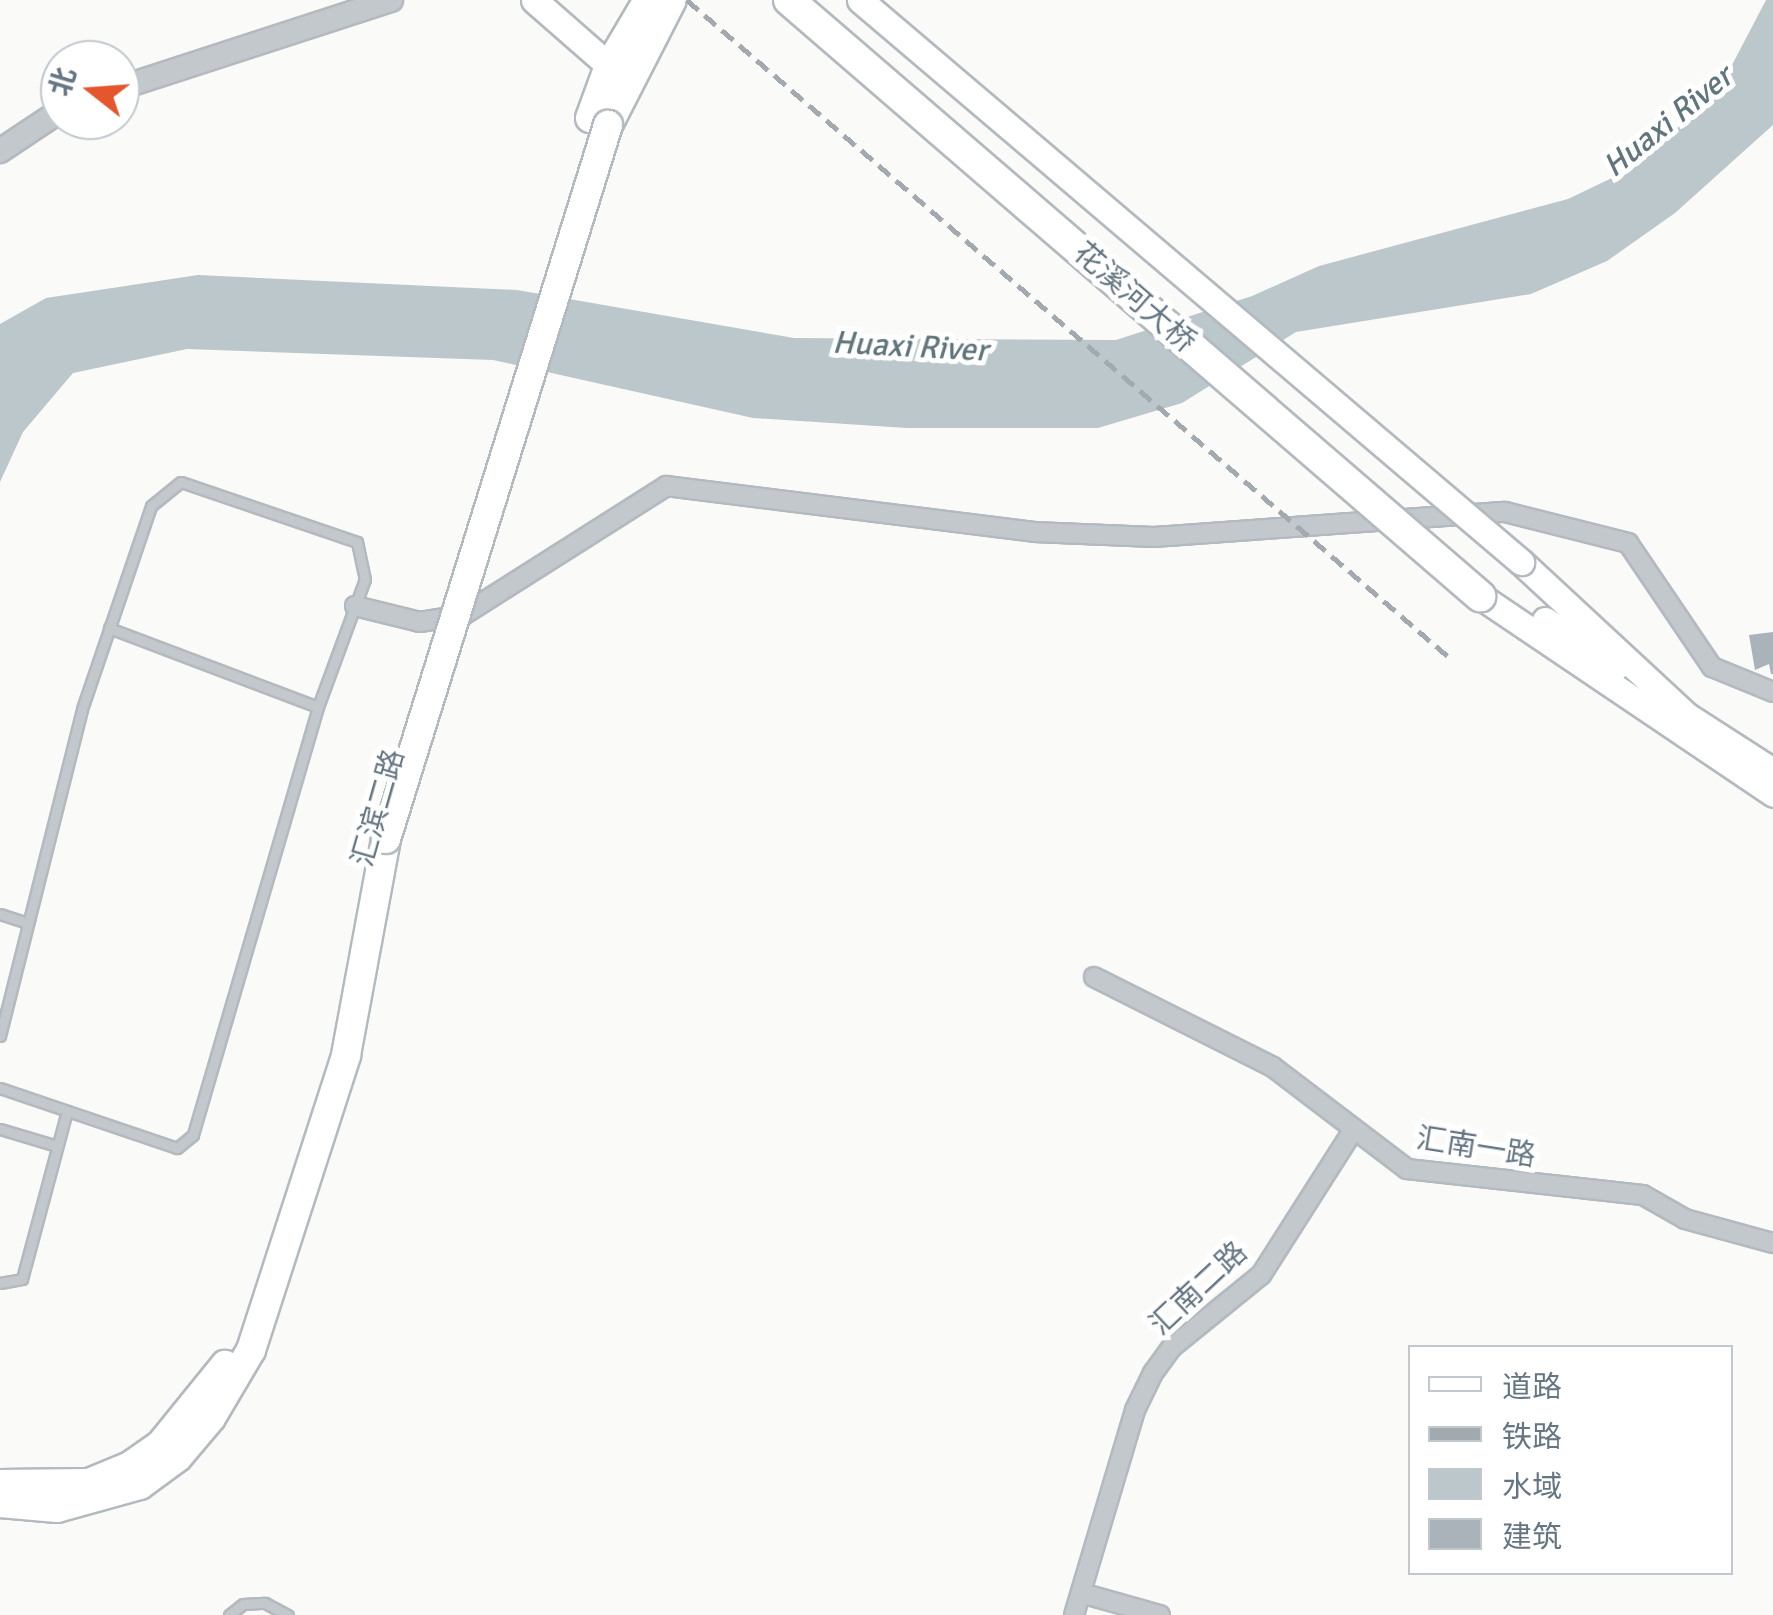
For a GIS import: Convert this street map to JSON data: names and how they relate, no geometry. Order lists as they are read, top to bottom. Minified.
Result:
{"streets":{"highway":["花溪河大桥"],"main road":["汇滨二路"],"street":["汇南一路","汇南二路"]},"crossings":[["汇南一路","汇南二路"]],"water":["Huaxi River"],"legend":["道路","铁路","水域","建筑"],"north":"left"}
